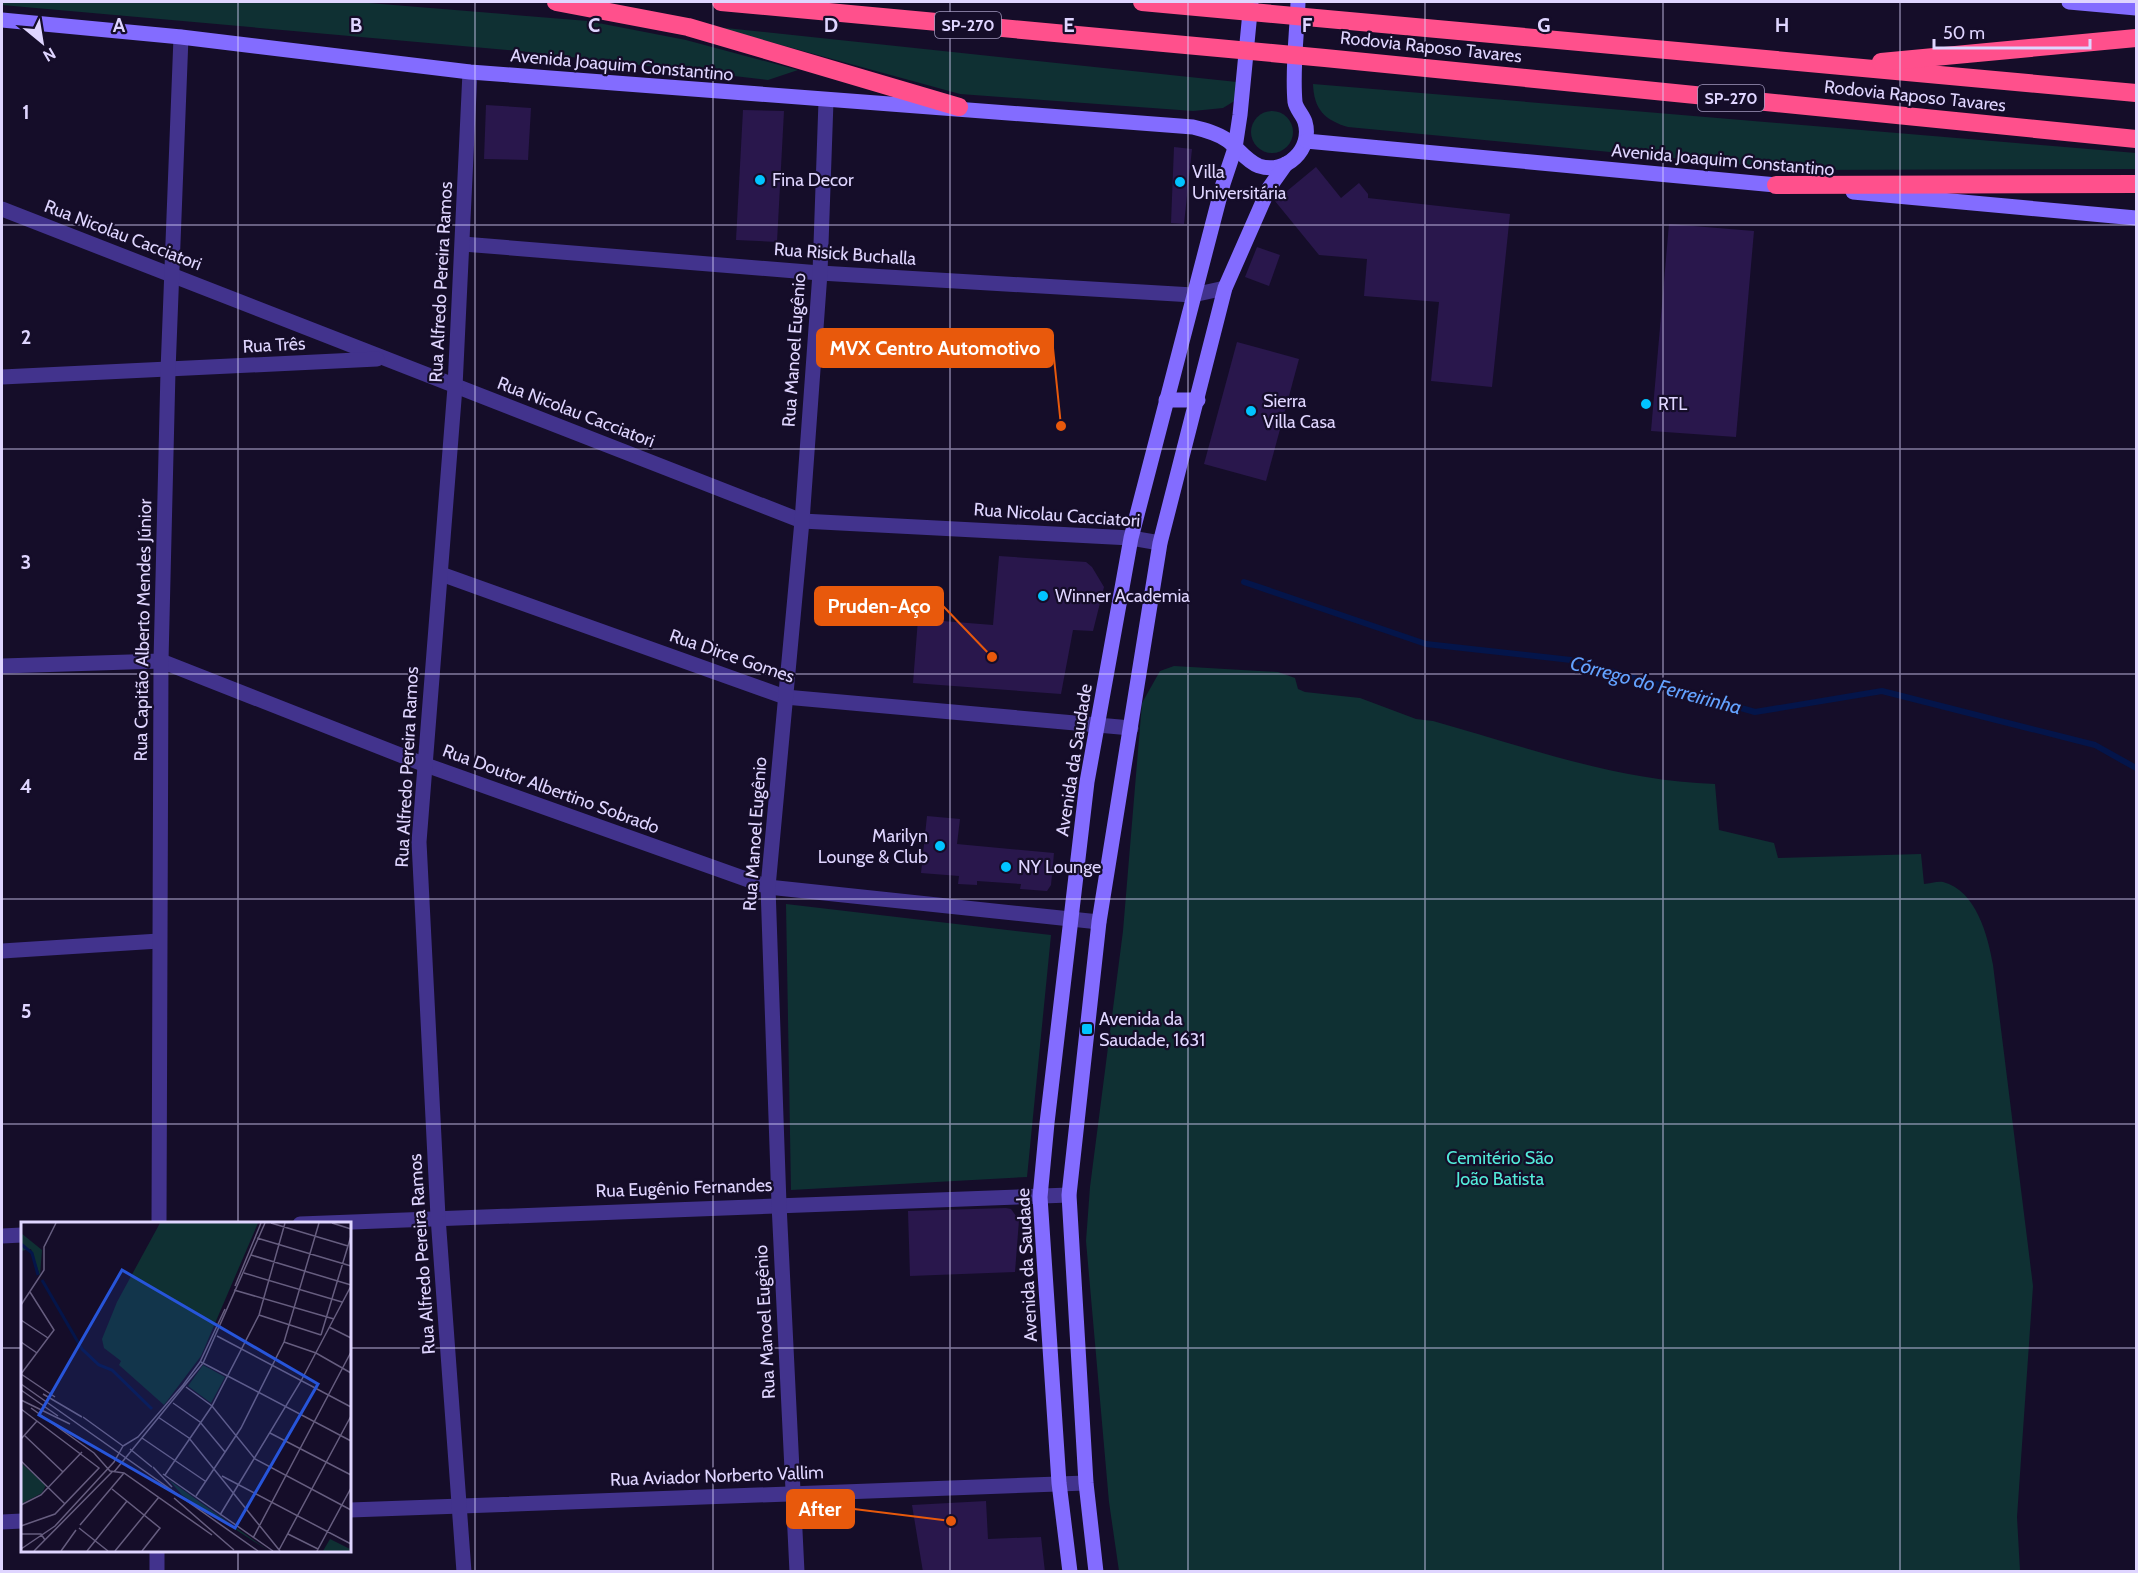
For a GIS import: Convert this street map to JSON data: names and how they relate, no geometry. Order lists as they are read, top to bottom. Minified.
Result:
{"streets":{"highway":["SP-270","Rodovia Raposo Tavares"],"street":["Avenida Joaquim Constantino","Rua Nicolau Cacciatori","Rua Risick Buchalla","Rua Alfredo Pereira Ramos","Rua Três","Rua Manoel Eugênio","Rua Capitão Alberto Mendes Júnior","Rua Dirce Gomes","Avenida da Saudade","Rua Doutor Albertino Sobrado","Rua Eugênio Fernandes","Rua Aviador Norberto Vallim"]},"crossings":[["Avenida Joaquim Constantino","Rua Alfredo Pereira Ramos"],["Avenida Joaquim Constantino","Rua Manoel Eugênio"],["Avenida Joaquim Constantino","Rua Capitão Alberto Mendes Júnior"],["Avenida Joaquim Constantino","Avenida da Saudade"],["Rua Nicolau Cacciatori","Rua Alfredo Pereira Ramos"],["Rua Nicolau Cacciatori","Rua Três"],["Rua Nicolau Cacciatori","Rua Manoel Eugênio"],["Rua Nicolau Cacciatori","Rua Capitão Alberto Mendes Júnior"],["Rua Nicolau Cacciatori","Avenida da Saudade"],["Rua Risick Buchalla","Rua Alfredo Pereira Ramos"],["Rua Risick Buchalla","Rua Manoel Eugênio"],["Rua Risick Buchalla","Avenida da Saudade"],["Rua Alfredo Pereira Ramos","Rua Dirce Gomes"],["Rua Alfredo Pereira Ramos","Rua Doutor Albertino Sobrado"],["Rua Alfredo Pereira Ramos","Rua Eugênio Fernandes"],["Rua Alfredo Pereira Ramos","Rua Aviador Norberto Vallim"],["Rua Três","Rua Capitão Alberto Mendes Júnior"],["Rua Manoel Eugênio","Rua Dirce Gomes"],["Rua Manoel Eugênio","Rua Doutor Albertino Sobrado"],["Rua Manoel Eugênio","Rua Eugênio Fernandes"],["Rua Manoel Eugênio","Rua Aviador Norberto Vallim"],["Rua Capitão Alberto Mendes Júnior","Rua Doutor Albertino Sobrado"],["Rua Dirce Gomes","Avenida da Saudade"],["Avenida da Saudade","Rua Doutor Albertino Sobrado"],["Avenida da Saudade","Rua Eugênio Fernandes"],["Avenida da Saudade","Rua Aviador Norberto Vallim"]],"water":["Córrego do Ferreirinha"],"parks":["Cemitério São João Batista"],"places":{"other":["Fina Decor","Villa Universitária","RTL","Sierra Villa Casa","MVX Centro Automotivo","Winner Academia","Pruden-Aço","Marilyn Lounge & Club","NY Lounge","After"],"transit":["Avenida da Saudade, 1631"]},"scale_bar":"50 m","north":"bottom right","grid":{"columns":["A","B","C","D","E","F","G","H"],"rows":["1","2","3","4","5"]}}
